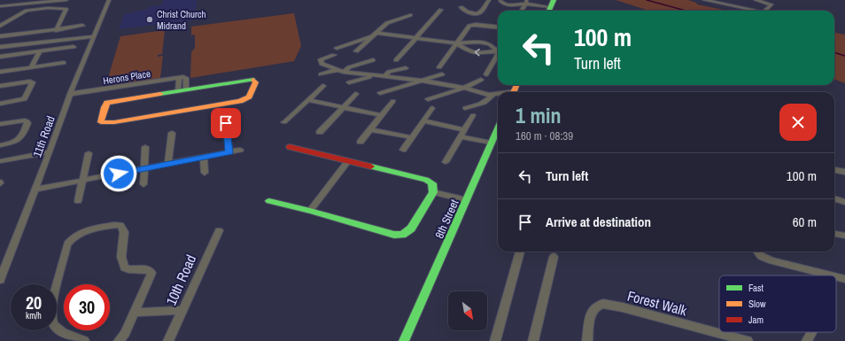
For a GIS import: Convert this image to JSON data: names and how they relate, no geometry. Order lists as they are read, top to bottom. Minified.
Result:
{"streets":{"street":["Herons Place","11th Road","8th Street","10th Road","Forest Walk"]},"crossings":[["Herons Place","11th Road"]],"places":["Christ Church Midrand"],"legend":["Fast","Slow","Jam"],"north":"bottom right","page":{"turn":["100 m","Turn left"],"heading":["1 min","160 m · 08:39"],"list":[{"name":"Turn left","value":"100 m"},{"name":"Arrive at destination","value":"60 m"}],"speed":"20 km/h","limit":"30"}}
